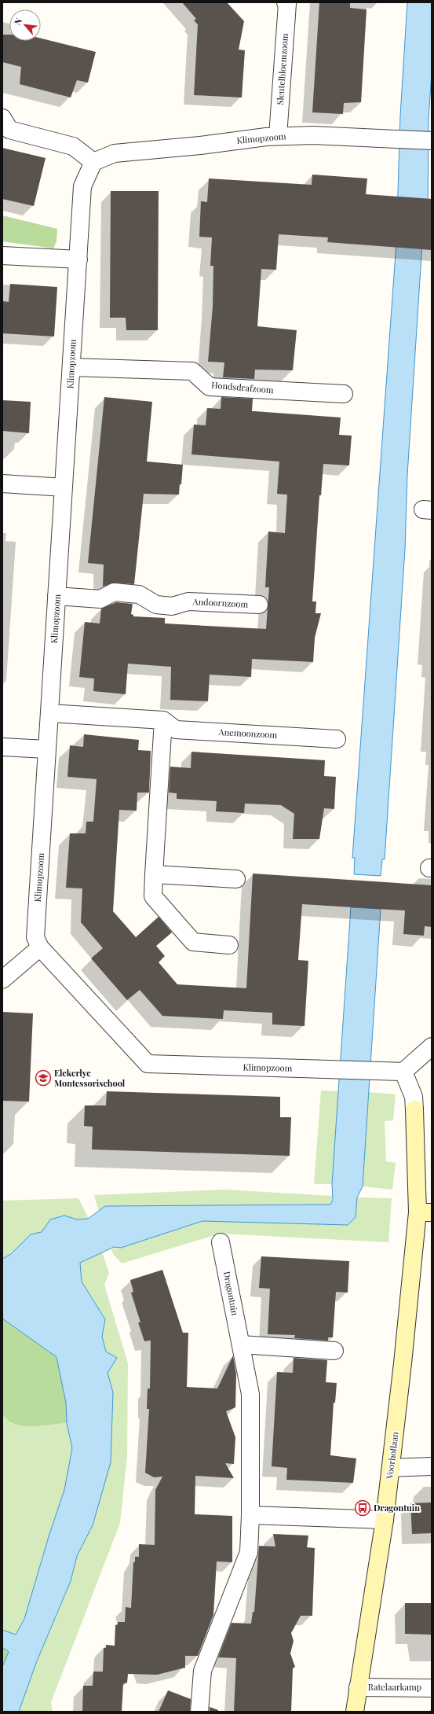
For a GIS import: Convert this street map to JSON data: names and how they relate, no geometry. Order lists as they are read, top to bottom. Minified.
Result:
{"streets":{"street":["Sleutelbloemzoom","Klimopzoom","Hondsdrafzoom","Andoornzoom","Anemoonzoom","Dragontuin","Voorhoflaan","Ratelaarkamp"]},"crossings":[["Sleutelbloemzoom","Klimopzoom"],["Klimopzoom","Hondsdrafzoom"],["Klimopzoom","Andoornzoom"],["Voorhoflaan","Ratelaarkamp"]],"places":{"school or university":["Elckerlyc Montessorischool"],"bus stop":["Dragontuin"]},"north":"top left"}
